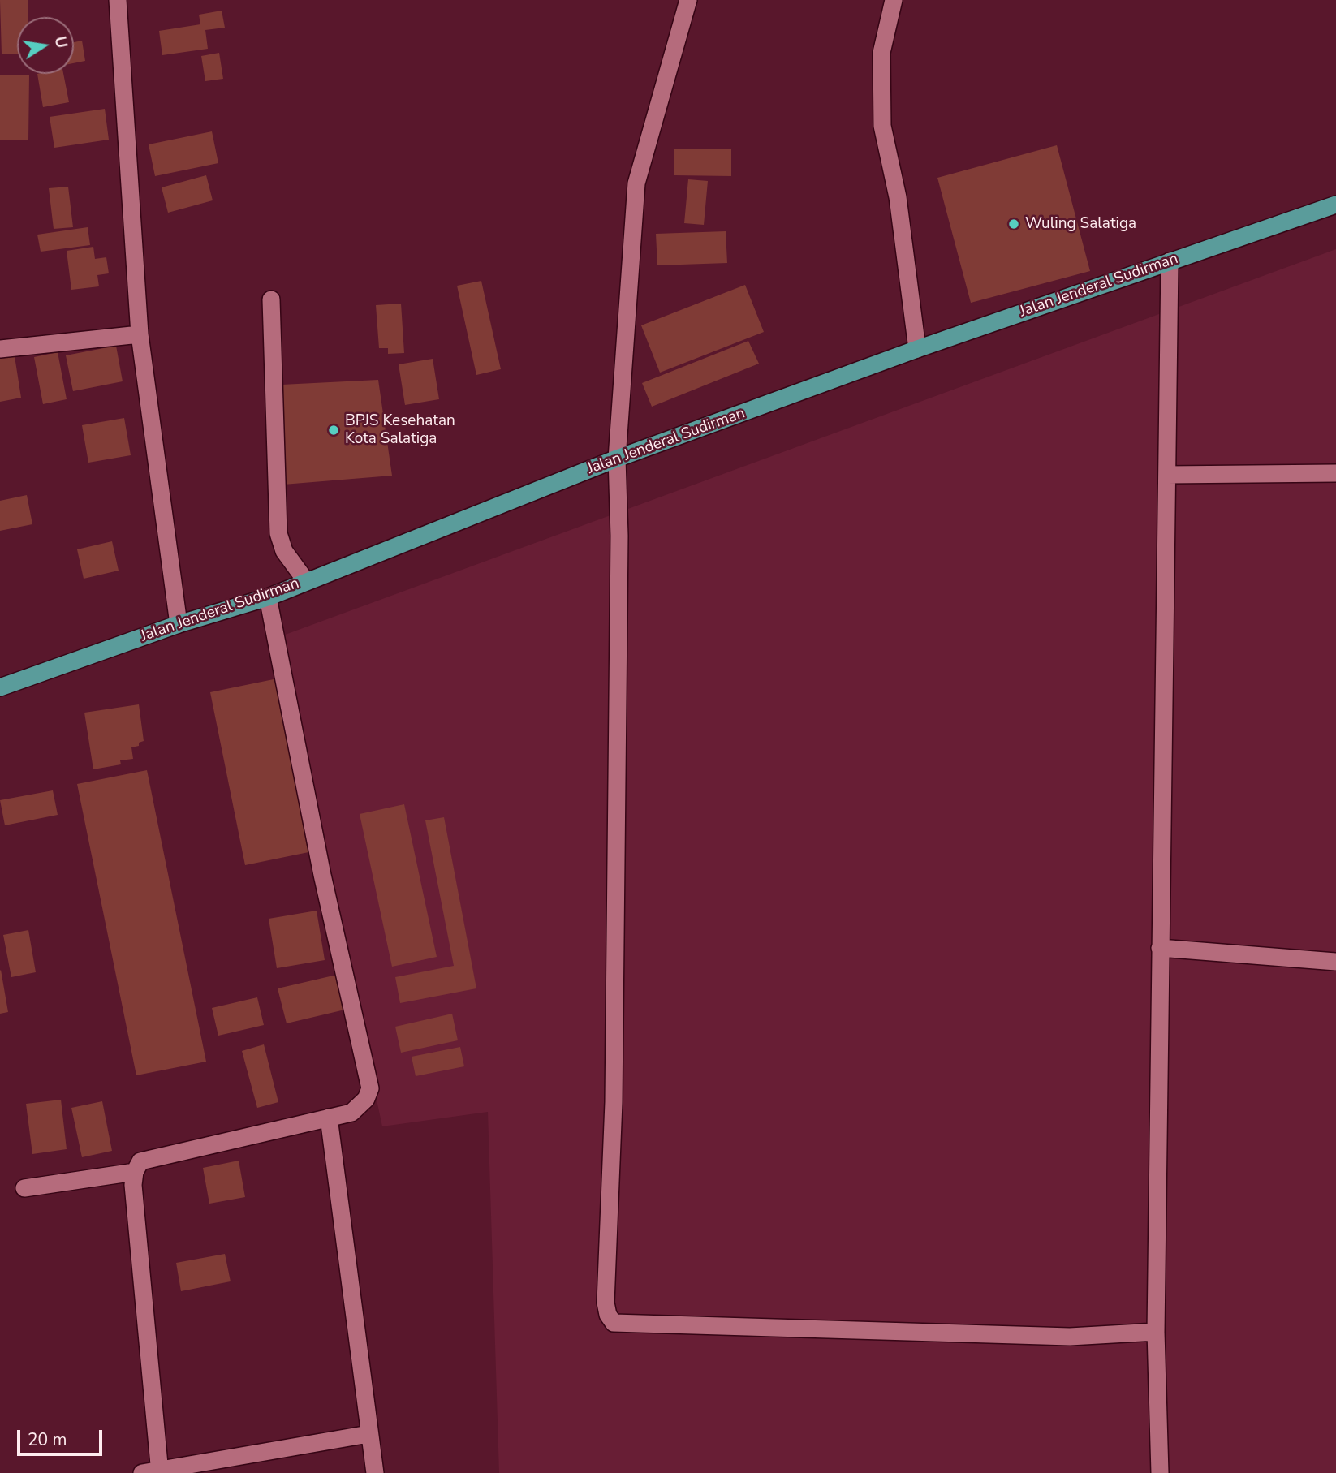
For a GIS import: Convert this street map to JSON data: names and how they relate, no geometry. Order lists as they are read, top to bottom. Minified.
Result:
{"streets":{"main road":["Jalan Jenderal Sudirman"]},"places":["Wuling Salatiga","BPJS Kesehatan Kota Salatiga"],"scale_bar":"20 m","north":"right"}
